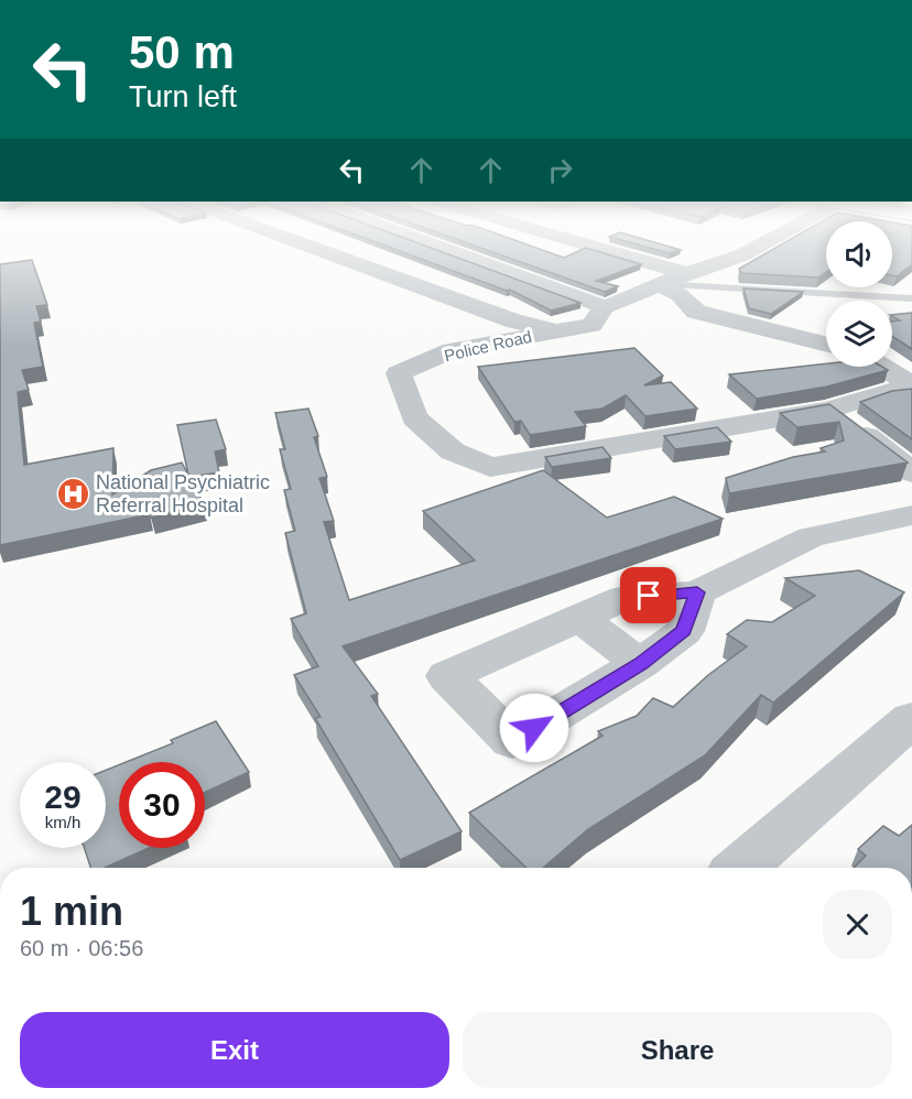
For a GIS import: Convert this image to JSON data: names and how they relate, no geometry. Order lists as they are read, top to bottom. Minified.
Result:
{"streets":{"street":["Police Road"]},"places":{"hospital":["National Psychiatric Referral Hospital"]},"page":{"turn":["50 m","Turn left"],"speed":"29 km/h","limit":"30","heading":["1 min","60 m · 06:56"],"buttons":["Exit","Share"]}}
